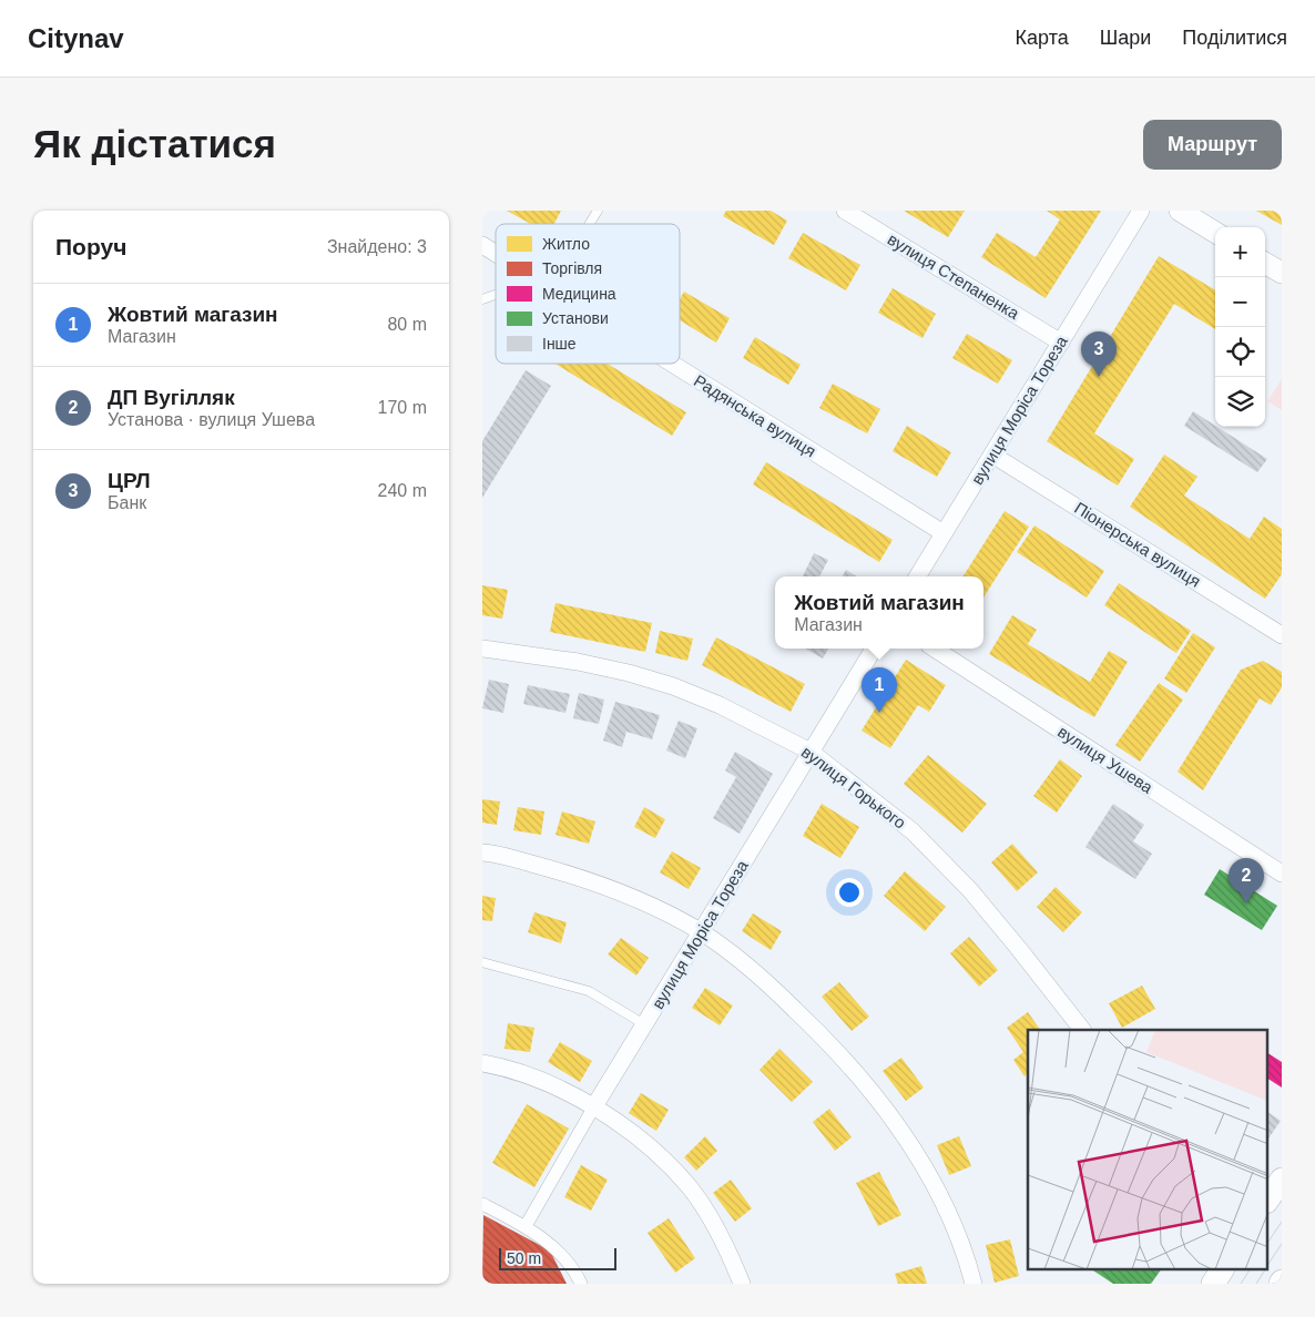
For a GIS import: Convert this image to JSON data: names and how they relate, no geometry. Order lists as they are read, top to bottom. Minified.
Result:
{"streets":{"street":["вулиця Степаненка","вулиця Моріса Тореза","Радянська вулиця","Піонерська вулиця","вулиця Ушева","вулиця Горького"]},"crossings":[["вулиця Степаненка","вулиця Моріса Тореза"],["вулиця Моріса Тореза","Радянська вулиця"],["вулиця Моріса Тореза","Піонерська вулиця"],["вулиця Моріса Тореза","вулиця Горького"]],"legend":["Житло","Торгівля","Медицина","Установи","Інше"],"scale_bar":"50 m","page":{"header":"Citynav","nav":["Карта","Шари","Поділитися"],"buttons":"Маршрут","title":"Як дістатися","heading":["Поруч","Знайдено: 3"],"map_buttons":["+","−"],"list":[{"mark":"1","name":"Жовтий магазин","note":"Магазин","value":"80 m"},{"mark":"2","name":"ДП Вугілляк","note":"Установа · вулиця Ушева","value":"170 m"},{"mark":"3","name":"ЦРЛ","note":"Банк","value":"240 m"}],"pins":["3","1","2"],"popup":["Жовтий магазин","Магазин"],"scale":"50 m"}}
